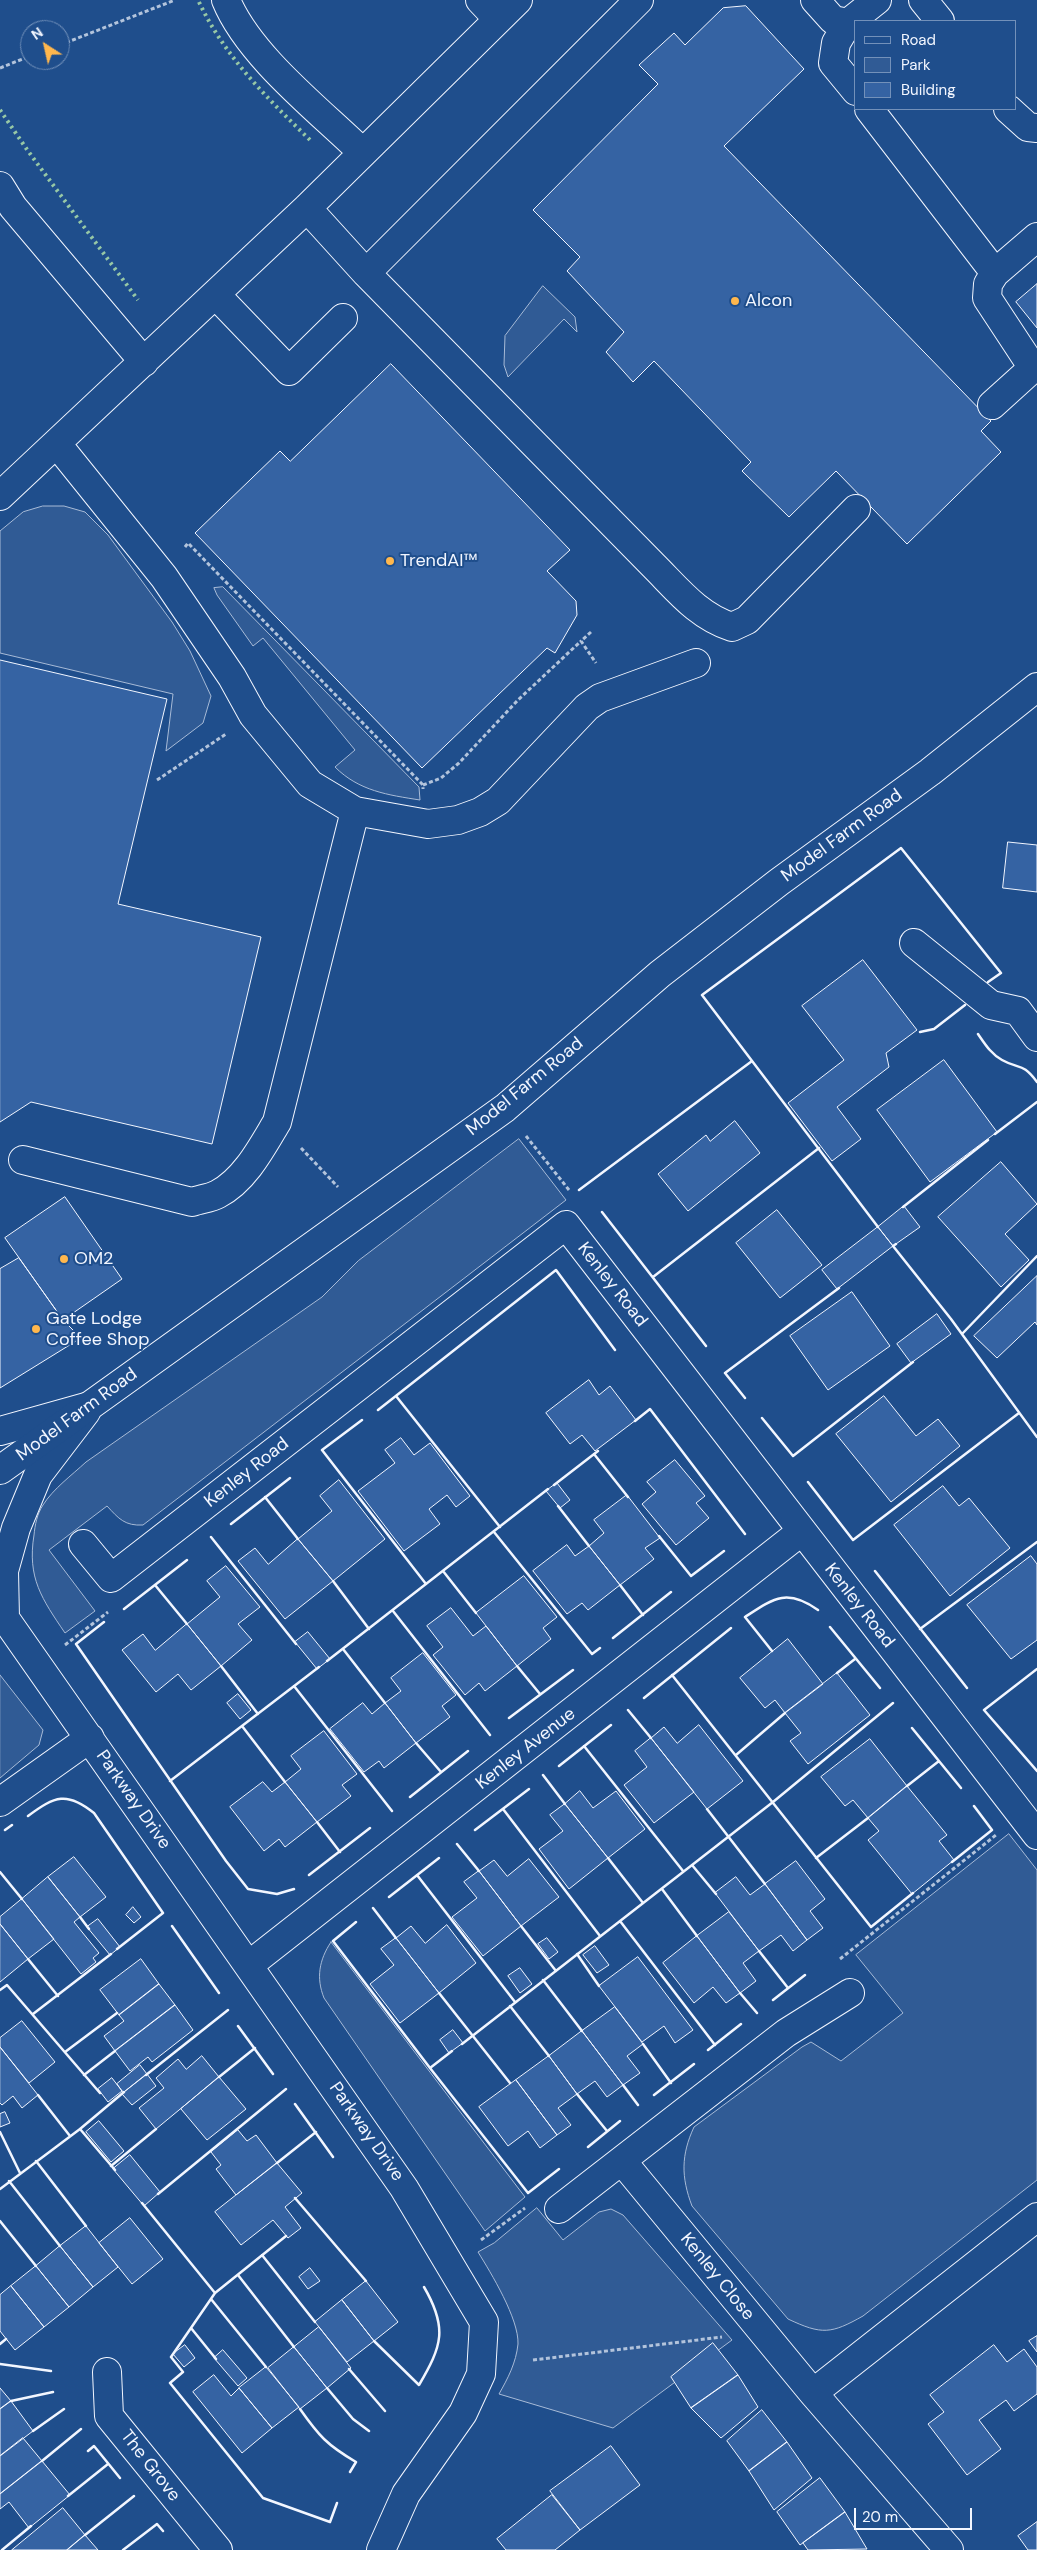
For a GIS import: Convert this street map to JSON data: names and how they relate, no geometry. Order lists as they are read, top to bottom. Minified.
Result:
{"streets":{"street":["Model Farm Road","Kenley Road","Kenley Avenue","Parkway Drive","Kenley Close","The Grove"]},"crossings":[["Model Farm Road","Parkway Drive"],["Kenley Road","Kenley Avenue"],["Kenley Avenue","Parkway Drive"]],"places":["Alcon","TrendAI™","OM2","Gate Lodge Coffee Shop"],"legend":["Road","Park","Building"],"scale_bar":"20 m","north":"top left"}
